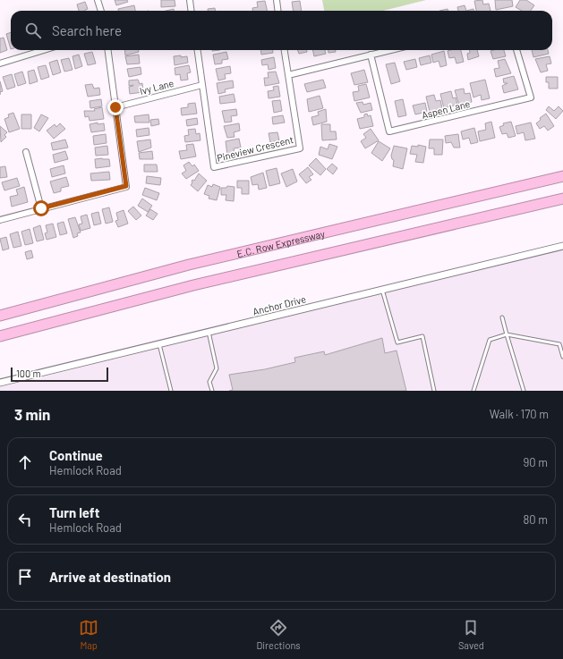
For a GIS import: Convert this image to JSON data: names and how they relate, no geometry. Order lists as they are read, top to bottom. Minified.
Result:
{"streets":{"highway":["E.C. Row Expressway"],"street":["Ivy Lane","Aspen Lane","Pineview Crescent","Anchor Drive"]},"crossings":[["Ivy Lane","Pineview Crescent"]],"scale_bar":"100 m","page":{"search":"Search here","scale":"100 m","heading":["3 min","Walk · 170 m"],"list":[["Continue","Hemlock Road","90 m"],["Turn left","Hemlock Road","80 m"],"Arrive at destination"],"nav":["Map","Directions","Saved"]}}
